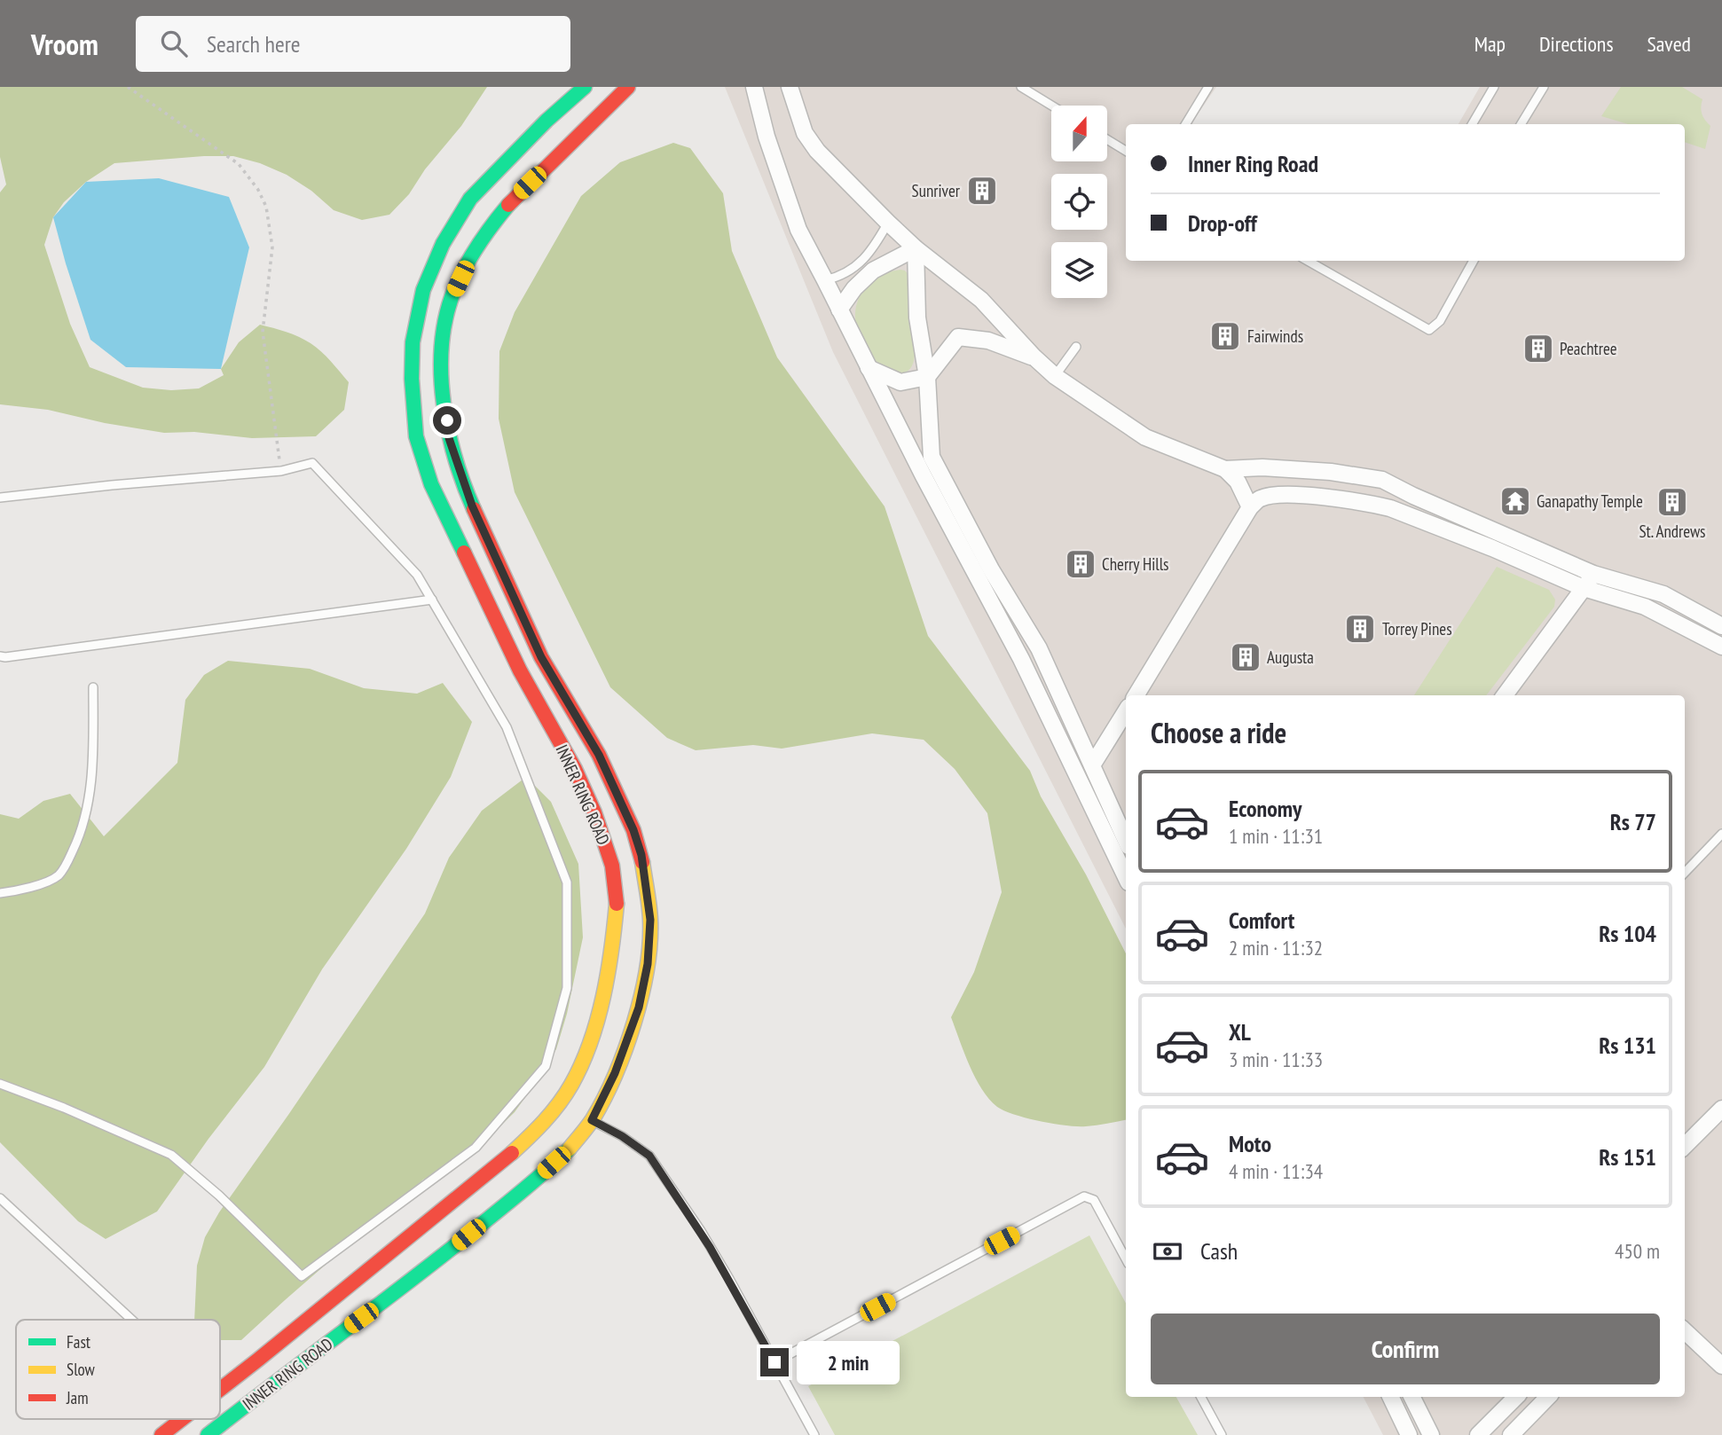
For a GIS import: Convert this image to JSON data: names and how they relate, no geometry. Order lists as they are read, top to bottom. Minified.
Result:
{"streets":{"main road":["INNER RING ROAD"]},"places":{"building":["Sunriver","Fairwinds","Peachtree","St. Andrews","Cherry Hills","Torrey Pines","Augusta"],"temple":["Ganapathy Temple"]},"legend":["Fast","Slow","Jam"],"north":"top","page":{"header":"Vroom","search":"Search here","nav":["Map","Directions","Saved"],"banner":["Inner Ring Road","Drop-off"],"heading":"Choose a ride","list":[{"name":"Economy","note":"1 min · 11:31","value":"Rs 77"},{"name":"Comfort","note":"2 min · 11:32","value":"Rs 104"},{"name":"XL","note":"3 min · 11:33","value":"Rs 131"},{"name":"Moto","note":"4 min · 11:34","value":"Rs 151"}],"pay":["Cash","450 m"],"buttons":"Confirm","bubble":"2 min"}}
